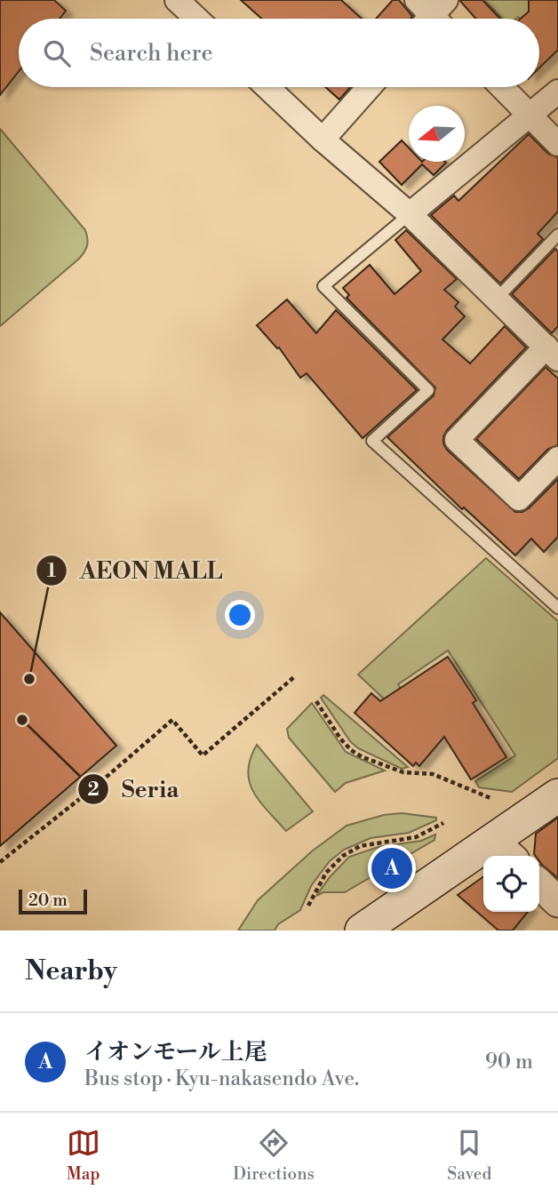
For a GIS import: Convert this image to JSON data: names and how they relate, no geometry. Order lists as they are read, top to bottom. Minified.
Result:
{"places":["AEON MALL","Seria"],"scale_bar":"20 m","north":"left","page":{"search":"Search here","pins":"A","scale":"20 m","heading":"Nearby","list":[{"mark":"A","name":"イオンモール上尾","note":"Bus stop · Kyu-nakasendo Ave.","value":"90 m"}],"nav":["Map","Directions","Saved"]}}
